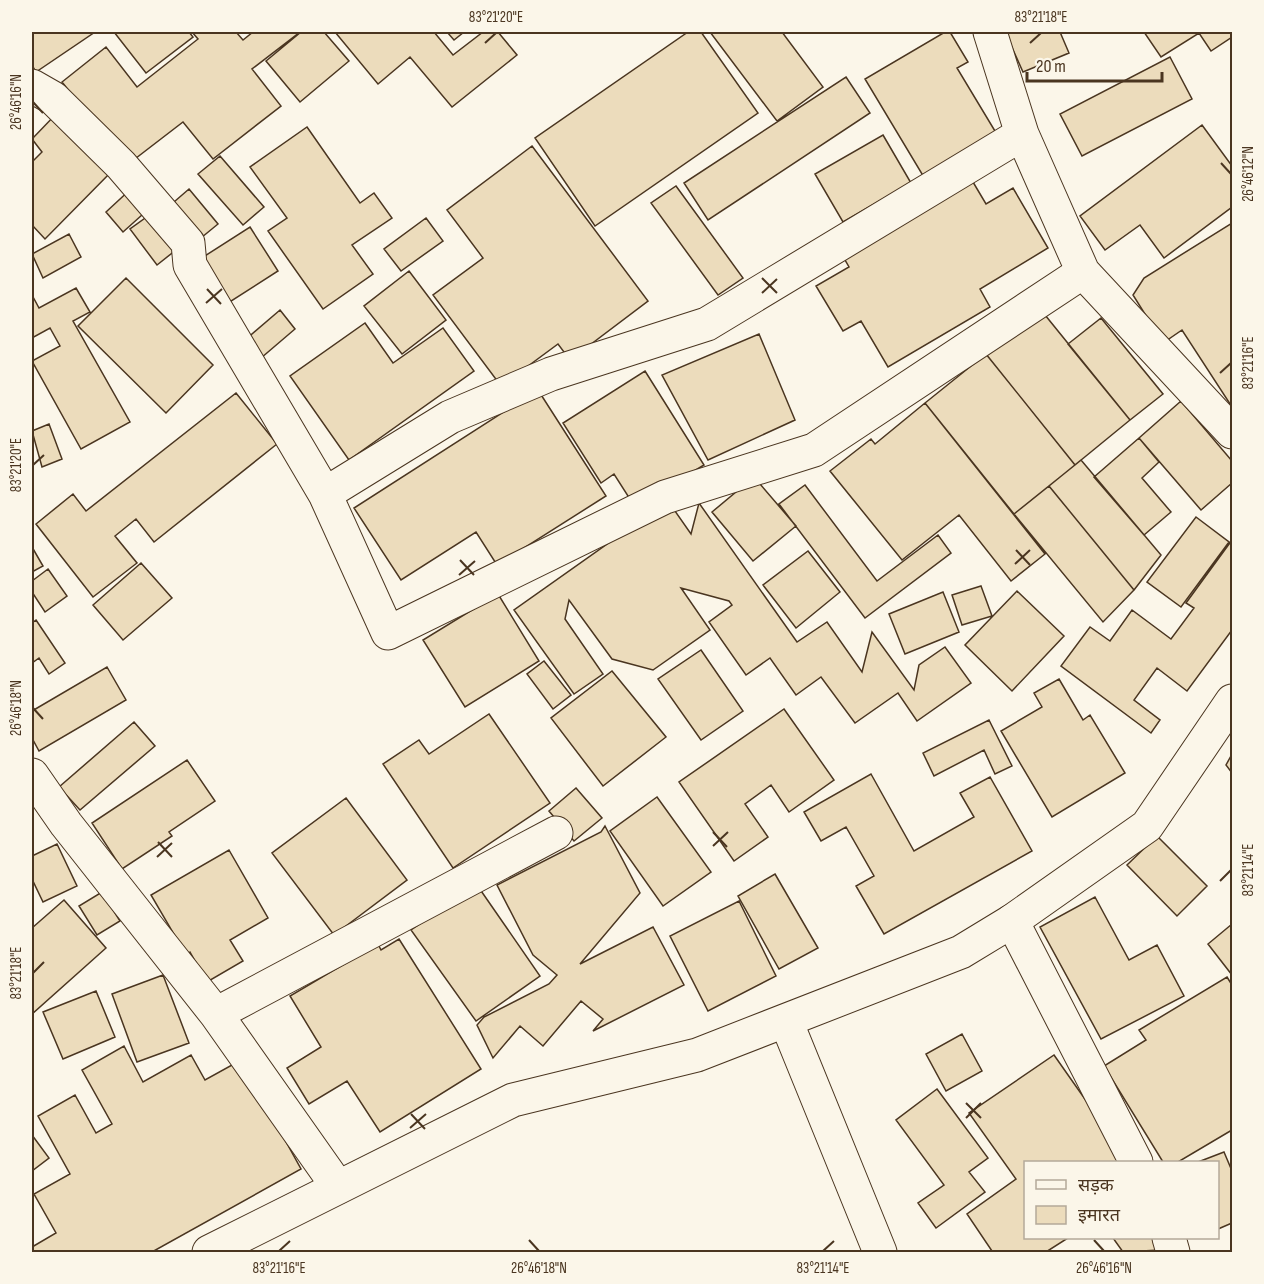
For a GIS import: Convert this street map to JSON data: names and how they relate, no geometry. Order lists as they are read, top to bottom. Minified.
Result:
{"legend":["सड़क","इमारत"],"scale_bar":"20 m","coordinates":["83°21'20\"E","83°21'18\"E","26°46'16\"N","26°46'12\"N","83°21'16\"E","26°46'18\"N","83°21'14\"E"]}
